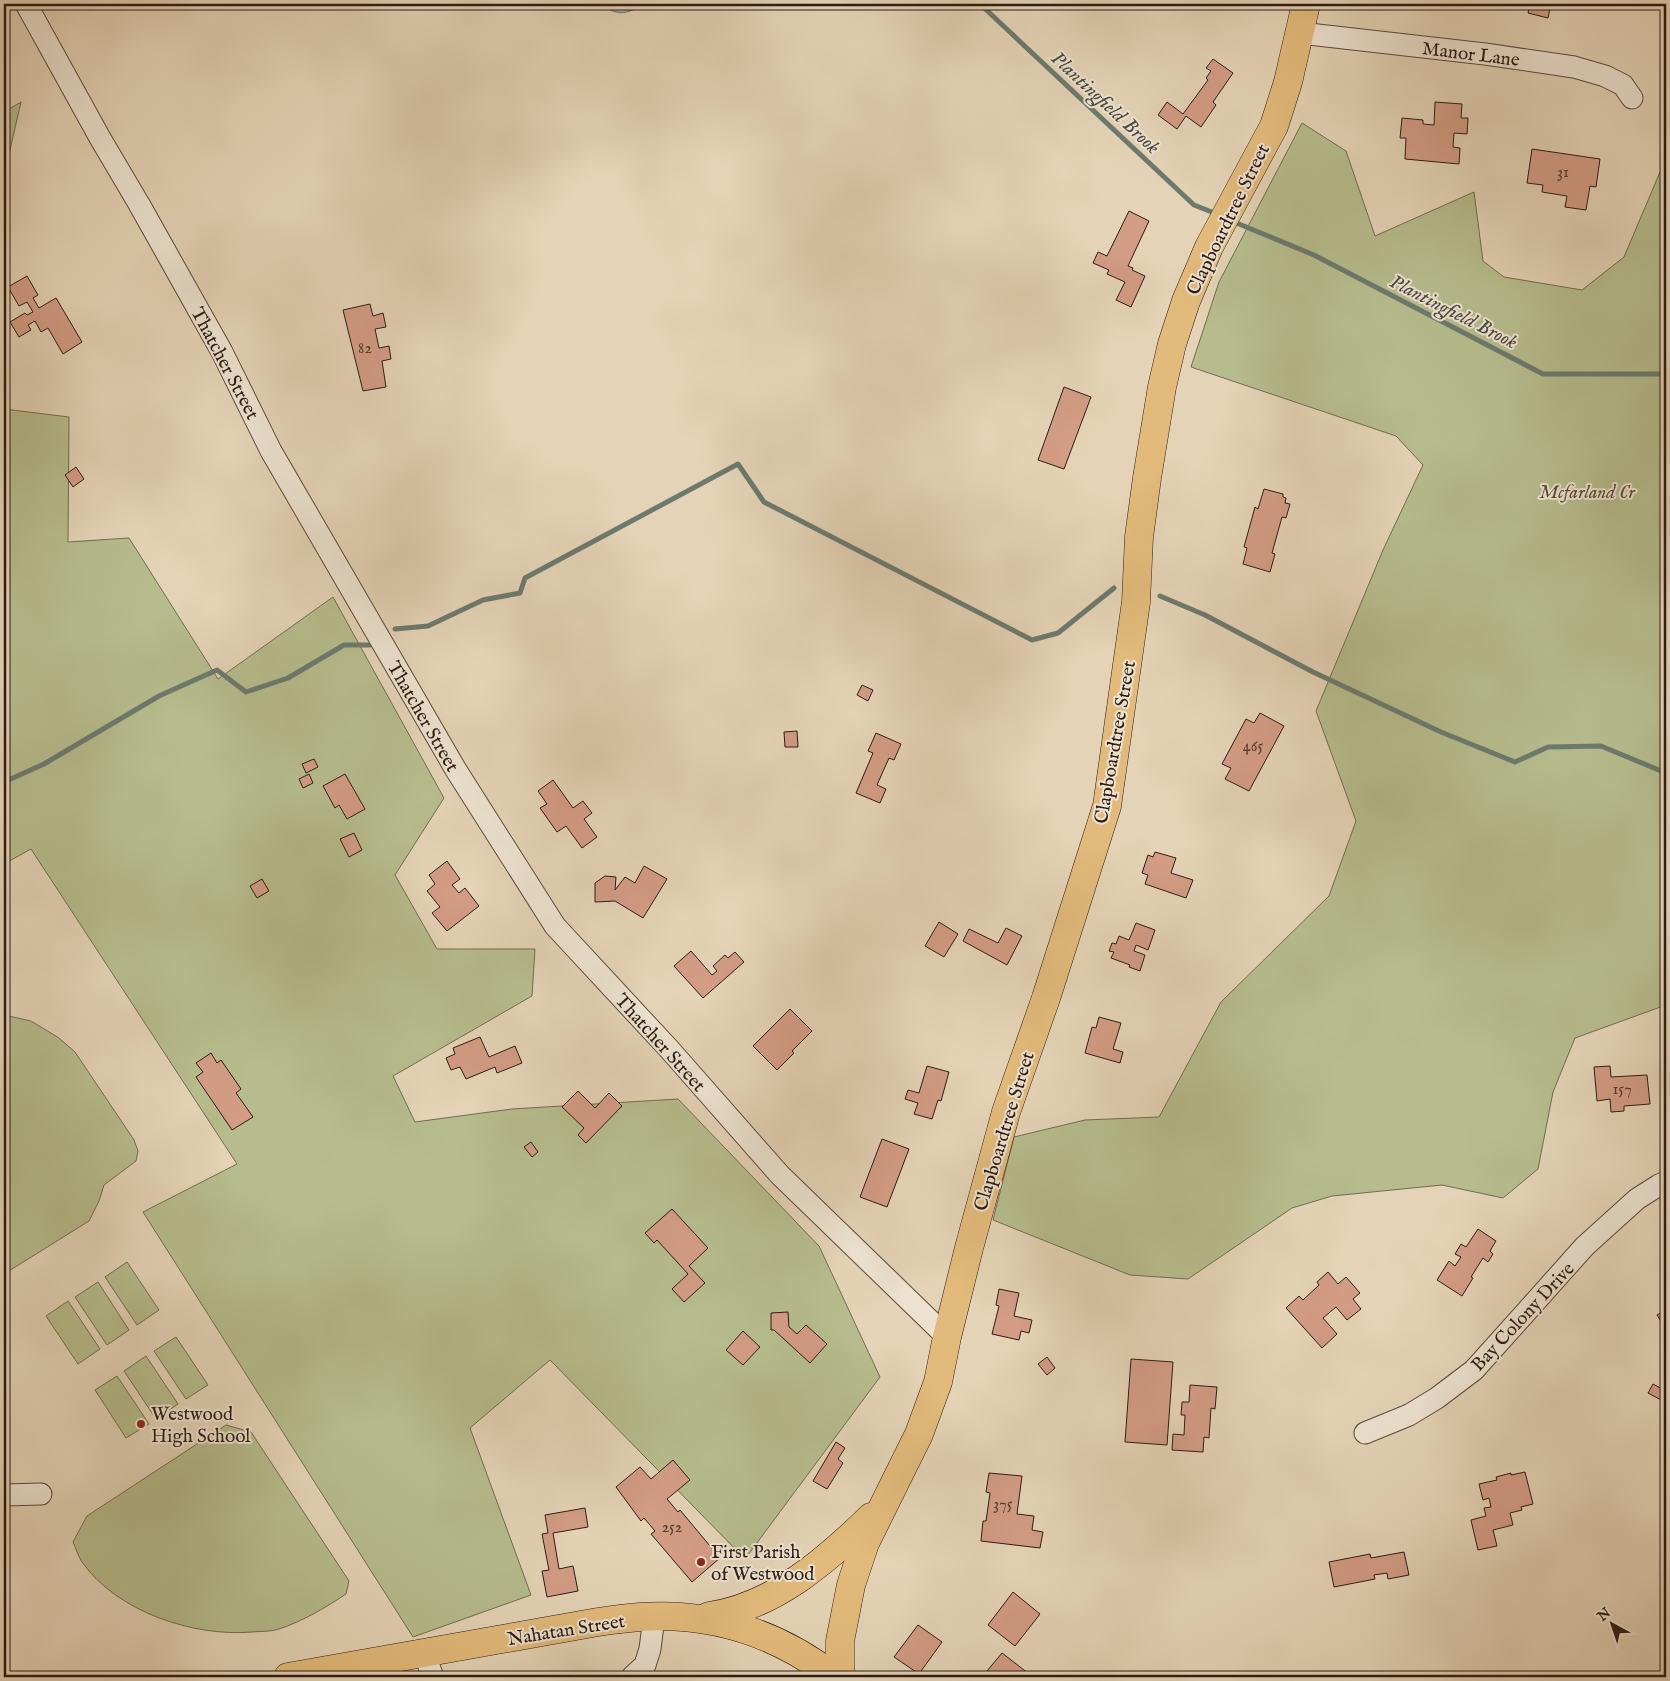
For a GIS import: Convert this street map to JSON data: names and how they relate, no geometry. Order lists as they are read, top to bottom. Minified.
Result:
{"streets":{"main road":["Clapboardtree Street","Nahatan Street"],"street":["Manor Lane","Thatcher Street","Bay Colony Drive"]},"crossings":[["Manor Lane","Clapboardtree Street"],["Clapboardtree Street","Thatcher Street"],["Clapboardtree Street","Nahatan Street"]],"water":["Plantingfield Brook"],"parks":["Mcfarland Cr"],"places":["Westwood High School","First Parish of Westwood"],"house_numbers":["31","82","465","157","375","252"],"north":"top left"}
